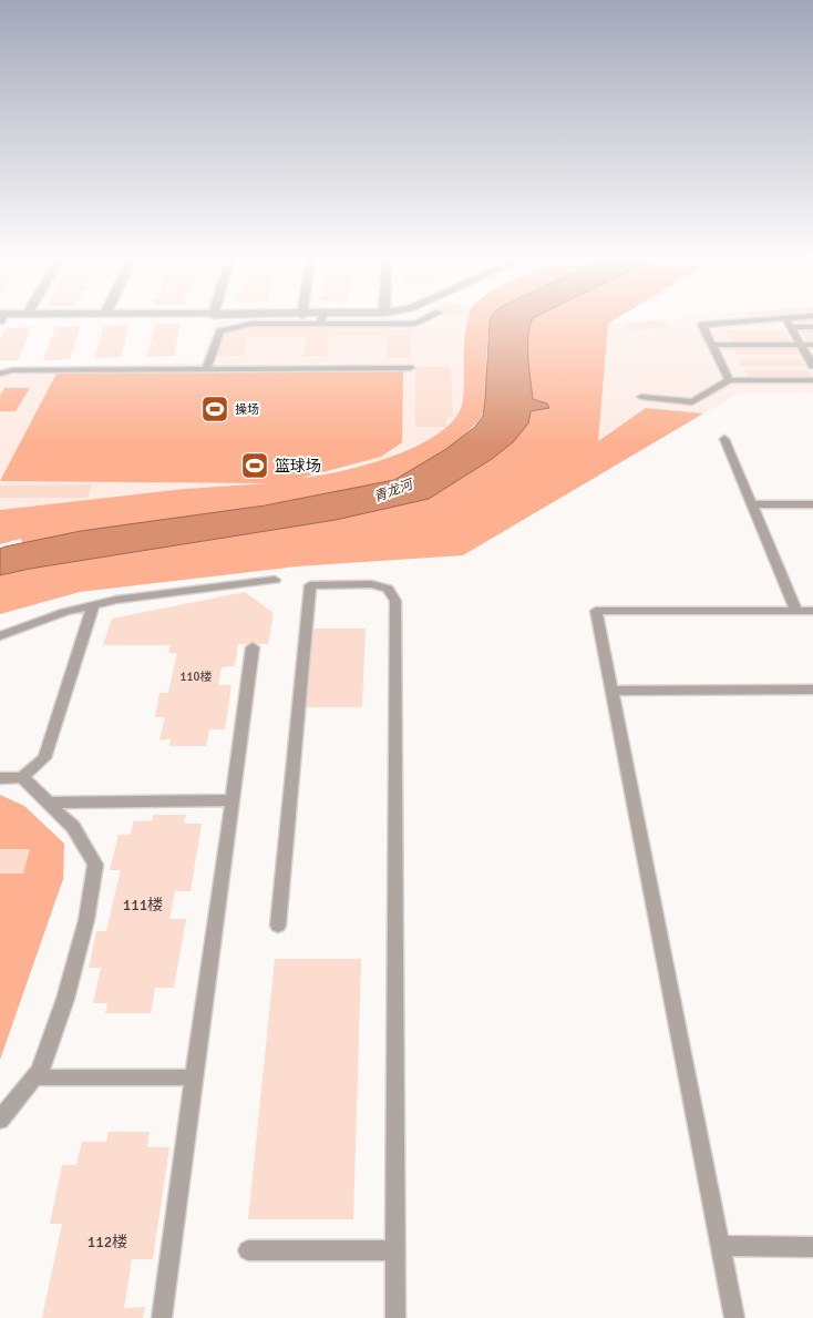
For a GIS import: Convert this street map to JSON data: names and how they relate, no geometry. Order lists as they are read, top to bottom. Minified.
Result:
{"water":["青龙河"],"places":{"sports":["操场","篮球场"]},"house_numbers":["110楼","111楼","112楼"]}
